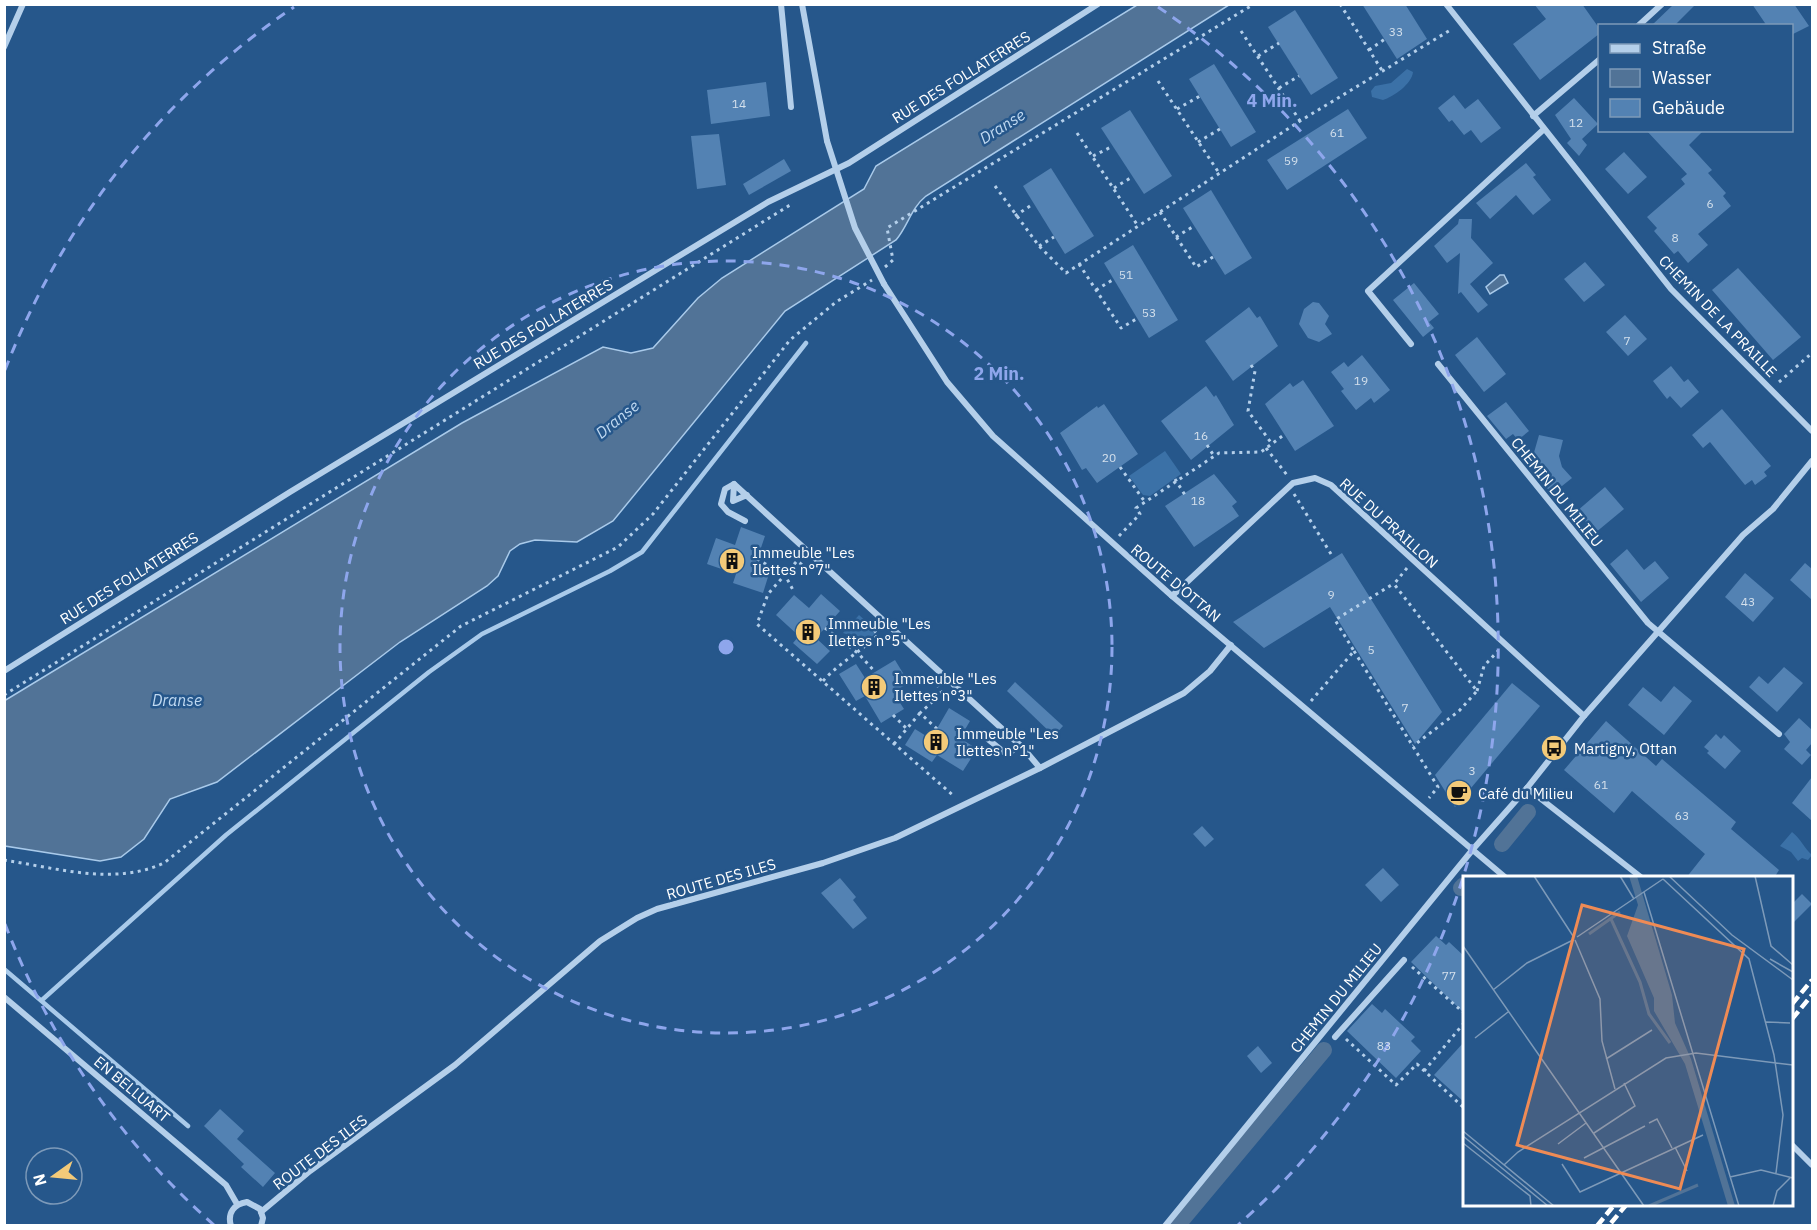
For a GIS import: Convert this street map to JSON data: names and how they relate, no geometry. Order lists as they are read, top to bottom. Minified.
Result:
{"streets":{"street":["RUE DES FOLLATERRES","CHEMIN DE LA PRAILLE","CHEMIN DU MILIEU","RUE DU PRAILLON","ROUTE D'OTTAN","ROUTE DES ILES","EN BELLUART"]},"crossings":[["CHEMIN DU MILIEU","RUE DU PRAILLON"],["CHEMIN DU MILIEU","ROUTE D'OTTAN"],["ROUTE D'OTTAN","ROUTE DES ILES"]],"water":["Dranse"],"places":{"building":["Immeuble \"Les Ilettes n°7\"","Immeuble \"Les Ilettes n°5\"","Immeuble \"Les Ilettes n°3\"","Immeuble \"Les Ilettes n°1\""],"bus stop":["Martigny, Ottan"],"cafe":["Café du Milieu"]},"house_numbers":["33","14","12","61","59","6","8","51","53","7","19","16","20","18","9","43","5","7","3","61","63","77","83"],"legend":["Straße","Wasser","Gebäude"],"north":"left","rings":["4 Min.","2 Min."]}
